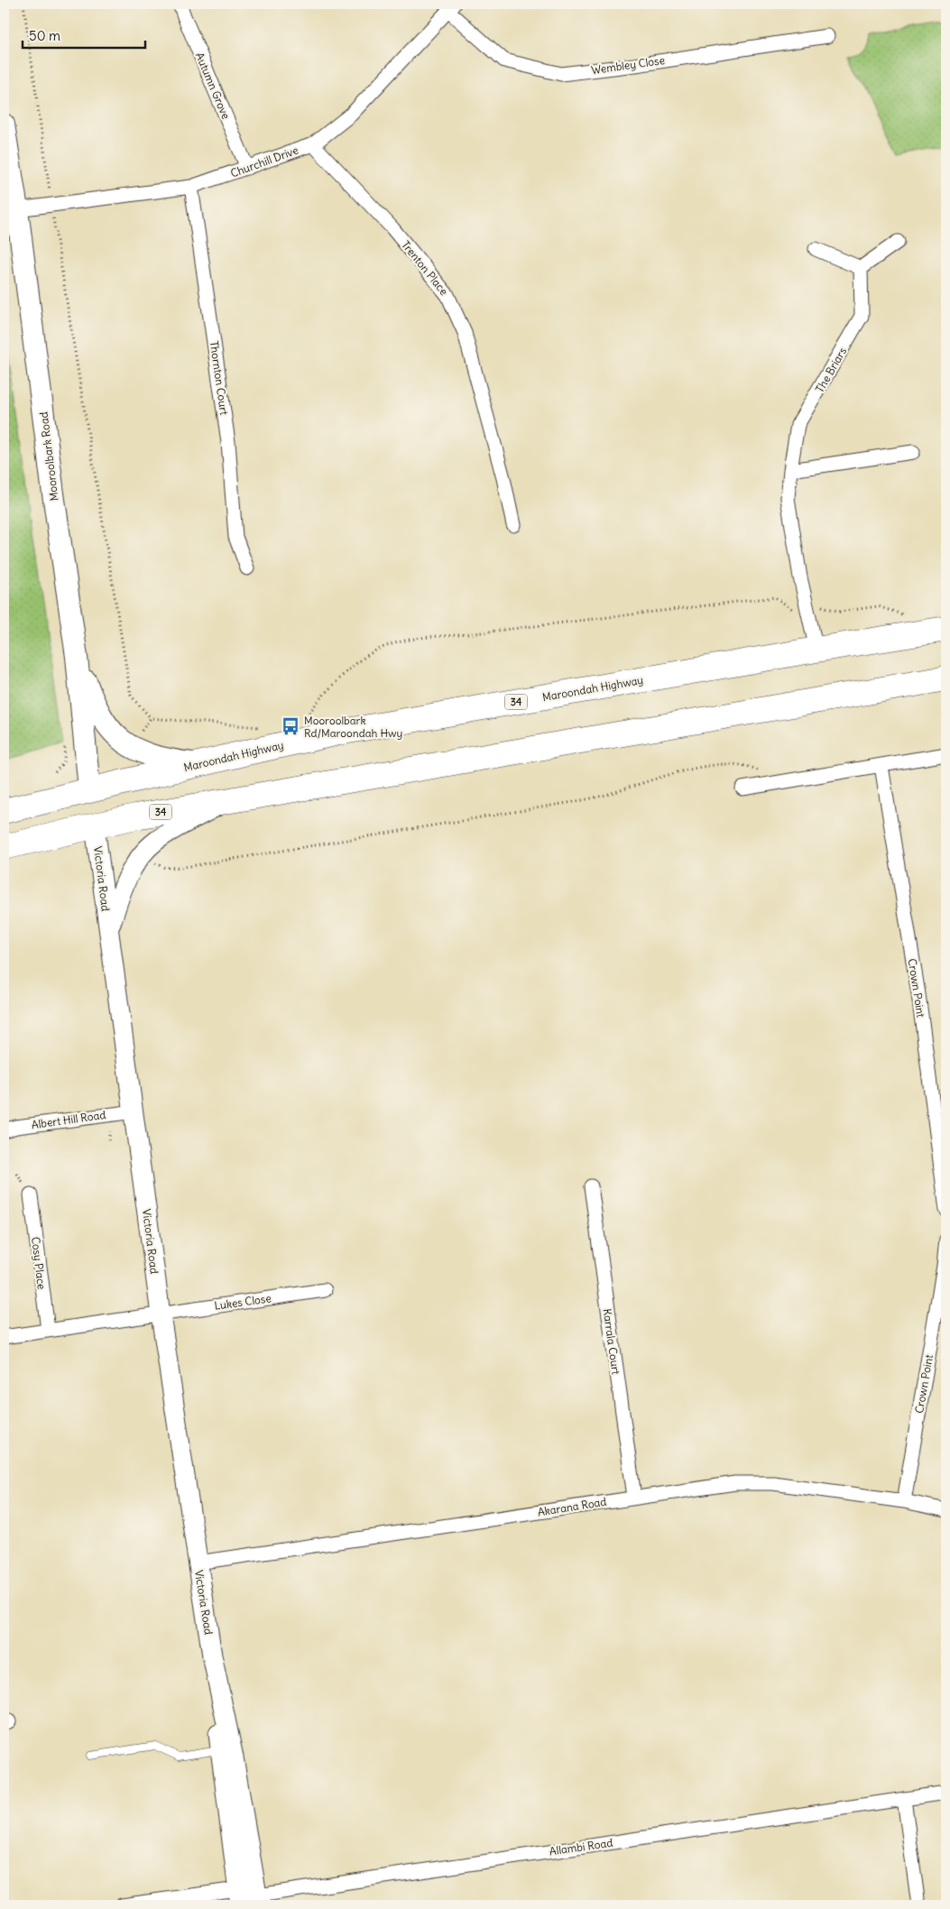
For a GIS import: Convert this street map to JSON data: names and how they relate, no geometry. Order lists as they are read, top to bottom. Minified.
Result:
{"streets":{"highway":["Maroondah Highway","34"],"main road":["Mooroolbark Road","Victoria Road"],"street":["Wembley Close","Autumn Grove","Churchill Drive","Trenton Place","The Briars","Thornton Court","Crown Point","Albert Hill Road","Cosy Place","Lukes Close","Karrala Court","Akarana Road","Allambi Road"]},"crossings":[["Wembley Close","Churchill Drive"],["Autumn Grove","Churchill Drive"],["Churchill Drive","Trenton Place"],["Churchill Drive","Thornton Court"],["Churchill Drive","Mooroolbark Road"],["The Briars","Maroondah Highway"],["Mooroolbark Road","Maroondah Highway"],["34","Victoria Road"],["Victoria Road","Albert Hill Road"],["Victoria Road","Lukes Close"],["Victoria Road","Akarana Road"],["Victoria Road","Allambi Road"],["Crown Point","Akarana Road"],["Karrala Court","Akarana Road"]],"places":{"bus stop":["Mooroolbark Rd/Maroondah Hwy"]},"scale_bar":"50 m"}
